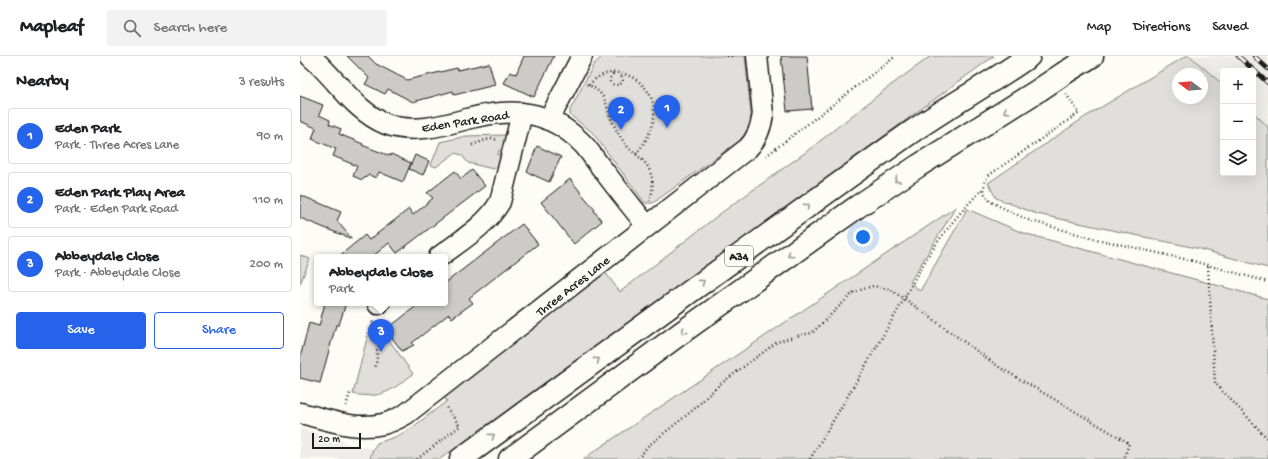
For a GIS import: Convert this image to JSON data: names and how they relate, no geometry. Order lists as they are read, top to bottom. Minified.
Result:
{"streets":{"highway":["A34"],"street":["Eden Park Road","Three Acres Lane"]},"crossings":[["Eden Park Road","Three Acres Lane"]],"scale_bar":"20 m","north":"left","page":{"header":"Mapleaf","search":"Search here","nav":["Map","Directions","Saved"],"heading":["Nearby","3 results"],"map_buttons":["+","−"],"pins":["1","2","3"],"list":[{"mark":"1","name":"Eden Park","note":"Park · Three Acres Lane","value":"90 m"},{"mark":"2","name":"Eden Park Play Area","note":"Park · Eden Park Road","value":"110 m"},{"mark":"3","name":"Abbeydale Close","note":"Park · Abbeydale Close","value":"200 m"}],"popup":["Abbeydale Close","Park"],"buttons":["Save","Share"],"scale":"20 m"}}
